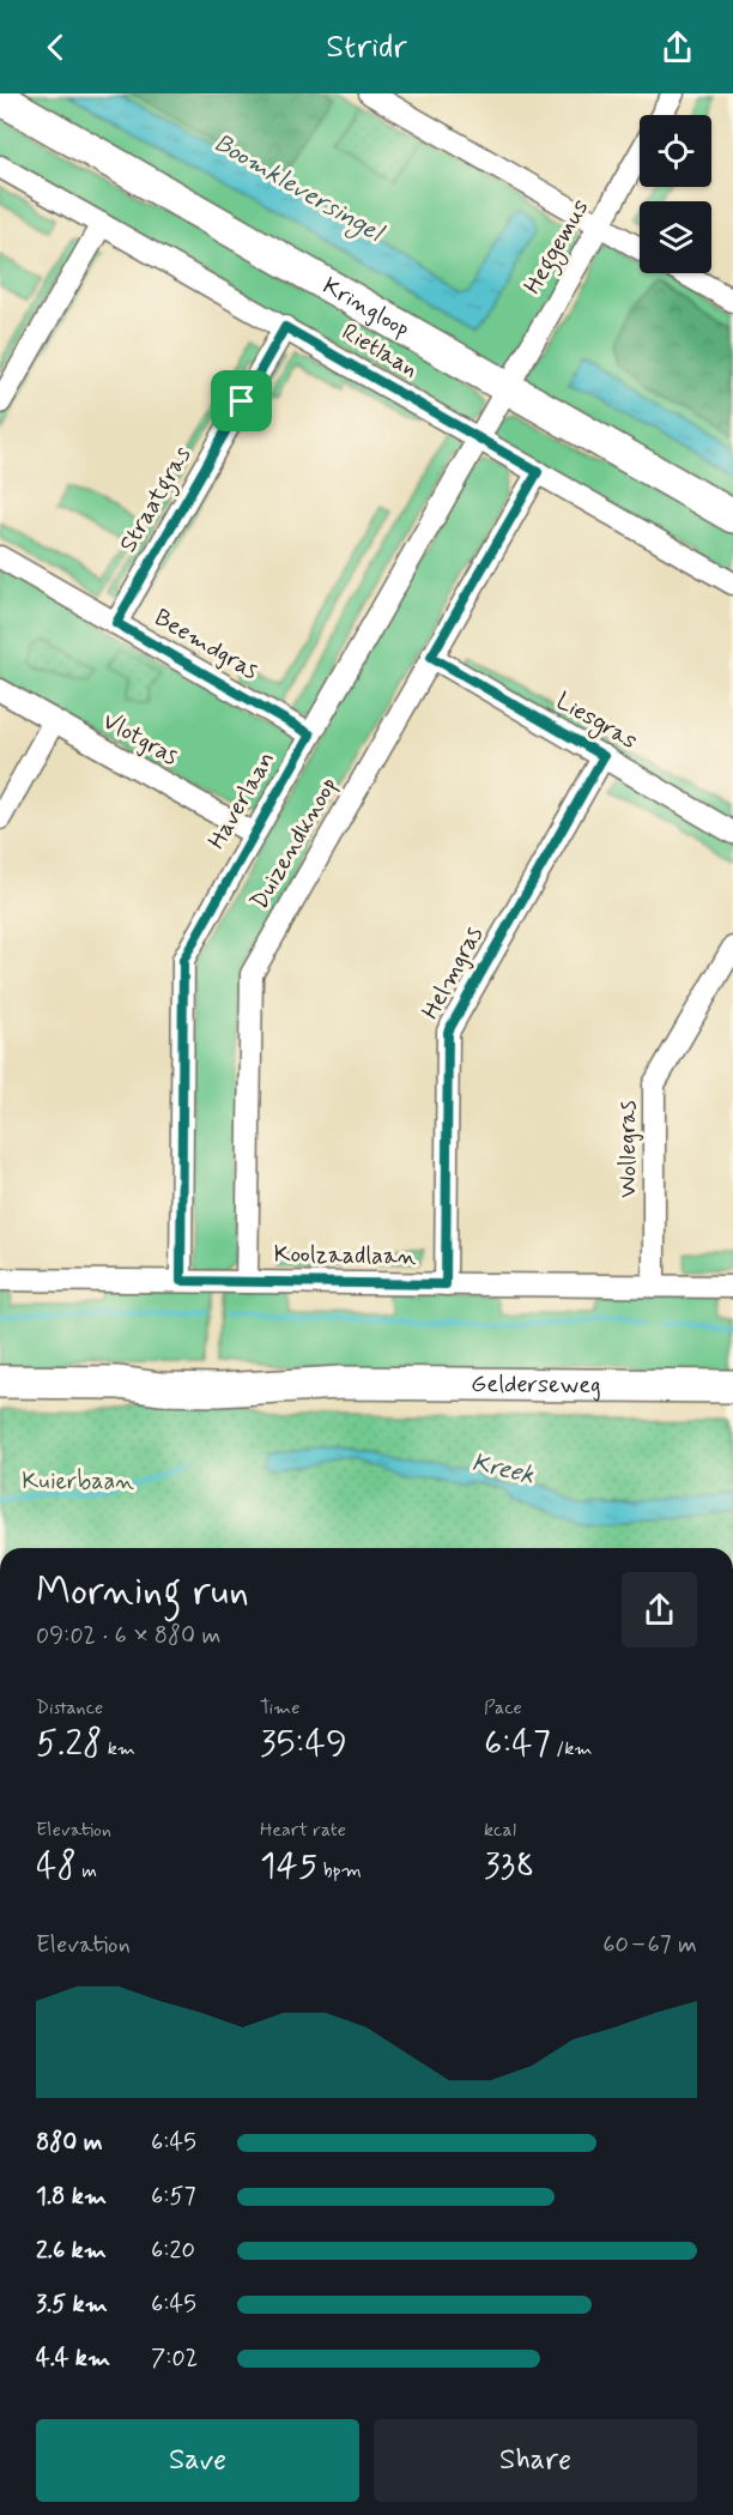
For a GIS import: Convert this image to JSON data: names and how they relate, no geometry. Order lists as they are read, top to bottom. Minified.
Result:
{"streets":{"street":["Heggemus","Kringloop","Rietlaan","Straatgras","Beemdgras","Liesgras","Vlotgras","Haverlaan","Duizendknoop","Helmgras","Wollegras","Koolzaadlaan","Gelderseweg"]},"crossings":[["Heggemus","Kringloop"],["Heggemus","Haverlaan"],["Kringloop","Haverlaan"],["Rietlaan","Straatgras"],["Rietlaan","Haverlaan"],["Rietlaan","Duizendknoop"],["Straatgras","Beemdgras"],["Beemdgras","Haverlaan"],["Liesgras","Duizendknoop"],["Liesgras","Helmgras"],["Vlotgras","Haverlaan"],["Haverlaan","Koolzaadlaan"],["Duizendknoop","Koolzaadlaan"],["Helmgras","Koolzaadlaan"],["Wollegras","Koolzaadlaan"]],"water":["Boomkleversingel","Kreek"],"parks":["Kuierbaan"],"page":{"header":"Stridr","heading":["Morning run","09:02 · 6 × 880 m"],"stats":[["Distance","5.28 km"],["Time","35:49"],["Pace","6:47 /km"],["Elevation","48 m"],["Heart rate","145 bpm"],["kcal","338"]],"chart":["Elevation","60–67 m"],"list":[{"name":"880 m","note":"6:45"},{"name":"1.8 km","note":"6:57"},{"name":"2.6 km","note":"6:20"},{"name":"3.5 km","note":"6:45"},{"name":"4.4 km","note":"7:02"}],"buttons":["Save","Share"]}}
